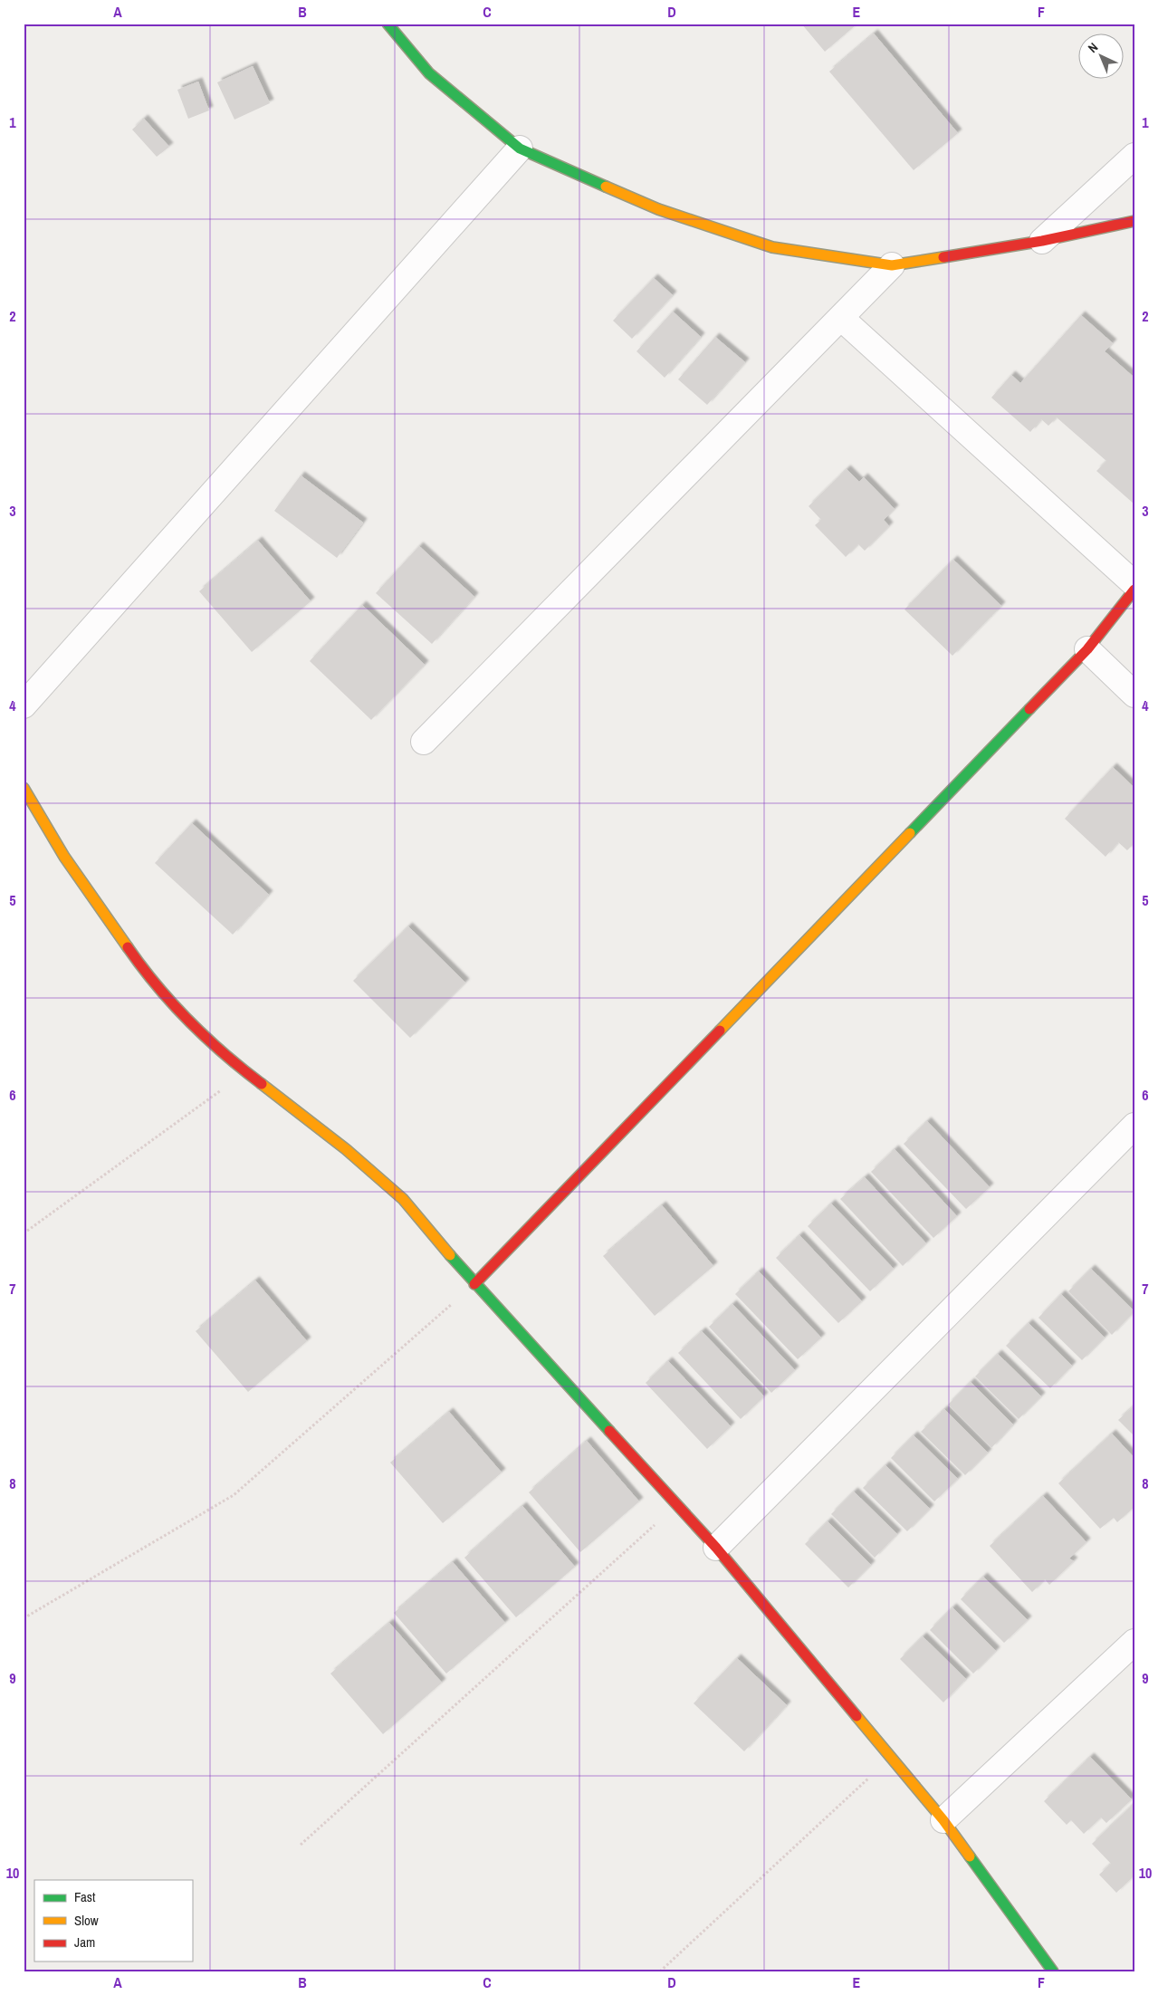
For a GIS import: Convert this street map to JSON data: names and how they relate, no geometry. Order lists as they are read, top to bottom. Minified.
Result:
{"legend":["Fast","Slow","Jam"],"north":"top left","grid":{"columns":["A","B","C","D","E","F"],"rows":["1","2","3","4","5","6","7","8","9","10"]}}
